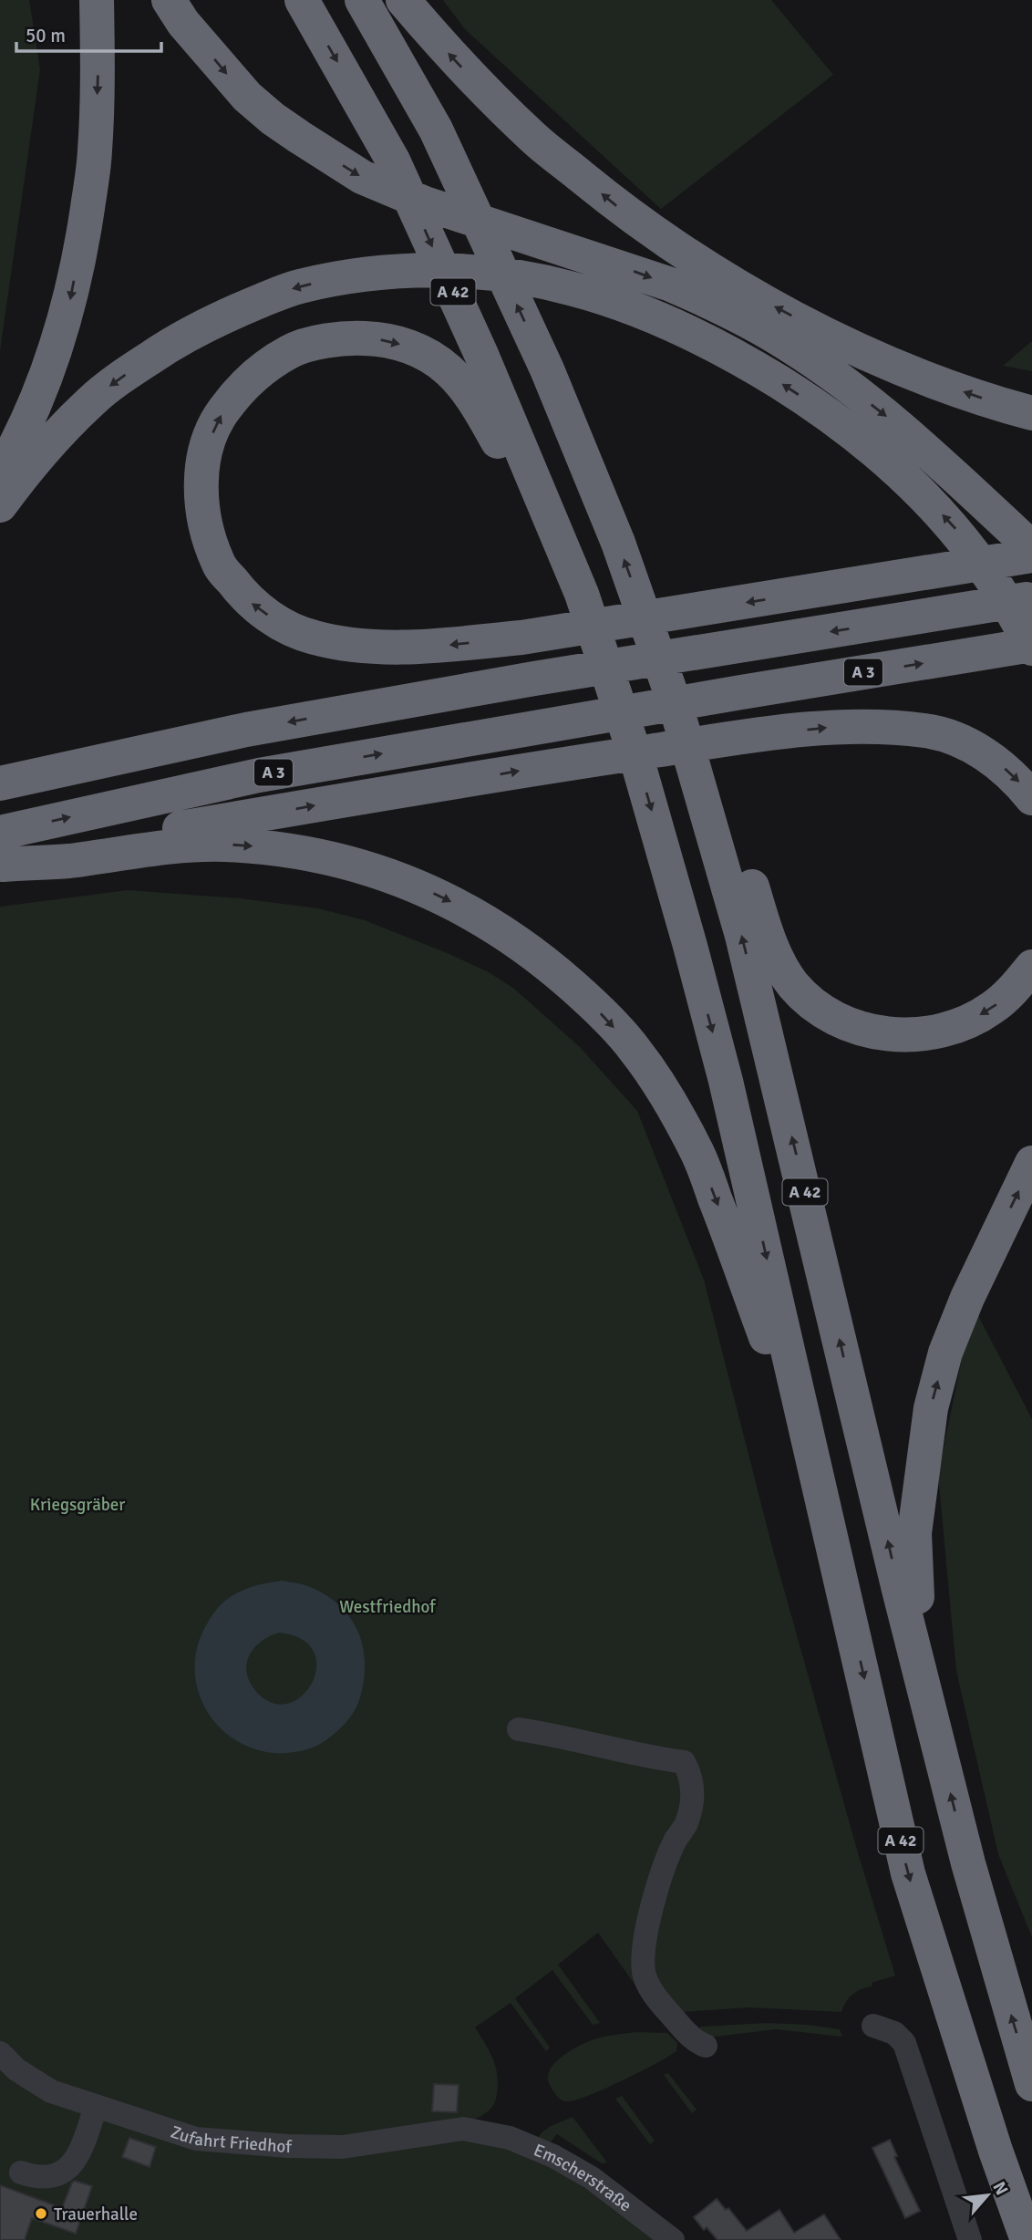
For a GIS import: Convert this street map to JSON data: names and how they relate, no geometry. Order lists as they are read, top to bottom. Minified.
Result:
{"streets":{"highway":["A 42","A 3"],"street":["Zufahrt Friedhof","Emscherstraße"]},"crossings":[["Zufahrt Friedhof","Emscherstraße"]],"parks":["Kriegsgräber","Westfriedhof"],"places":["Trauerhalle"],"scale_bar":"50 m","north":"top right"}
